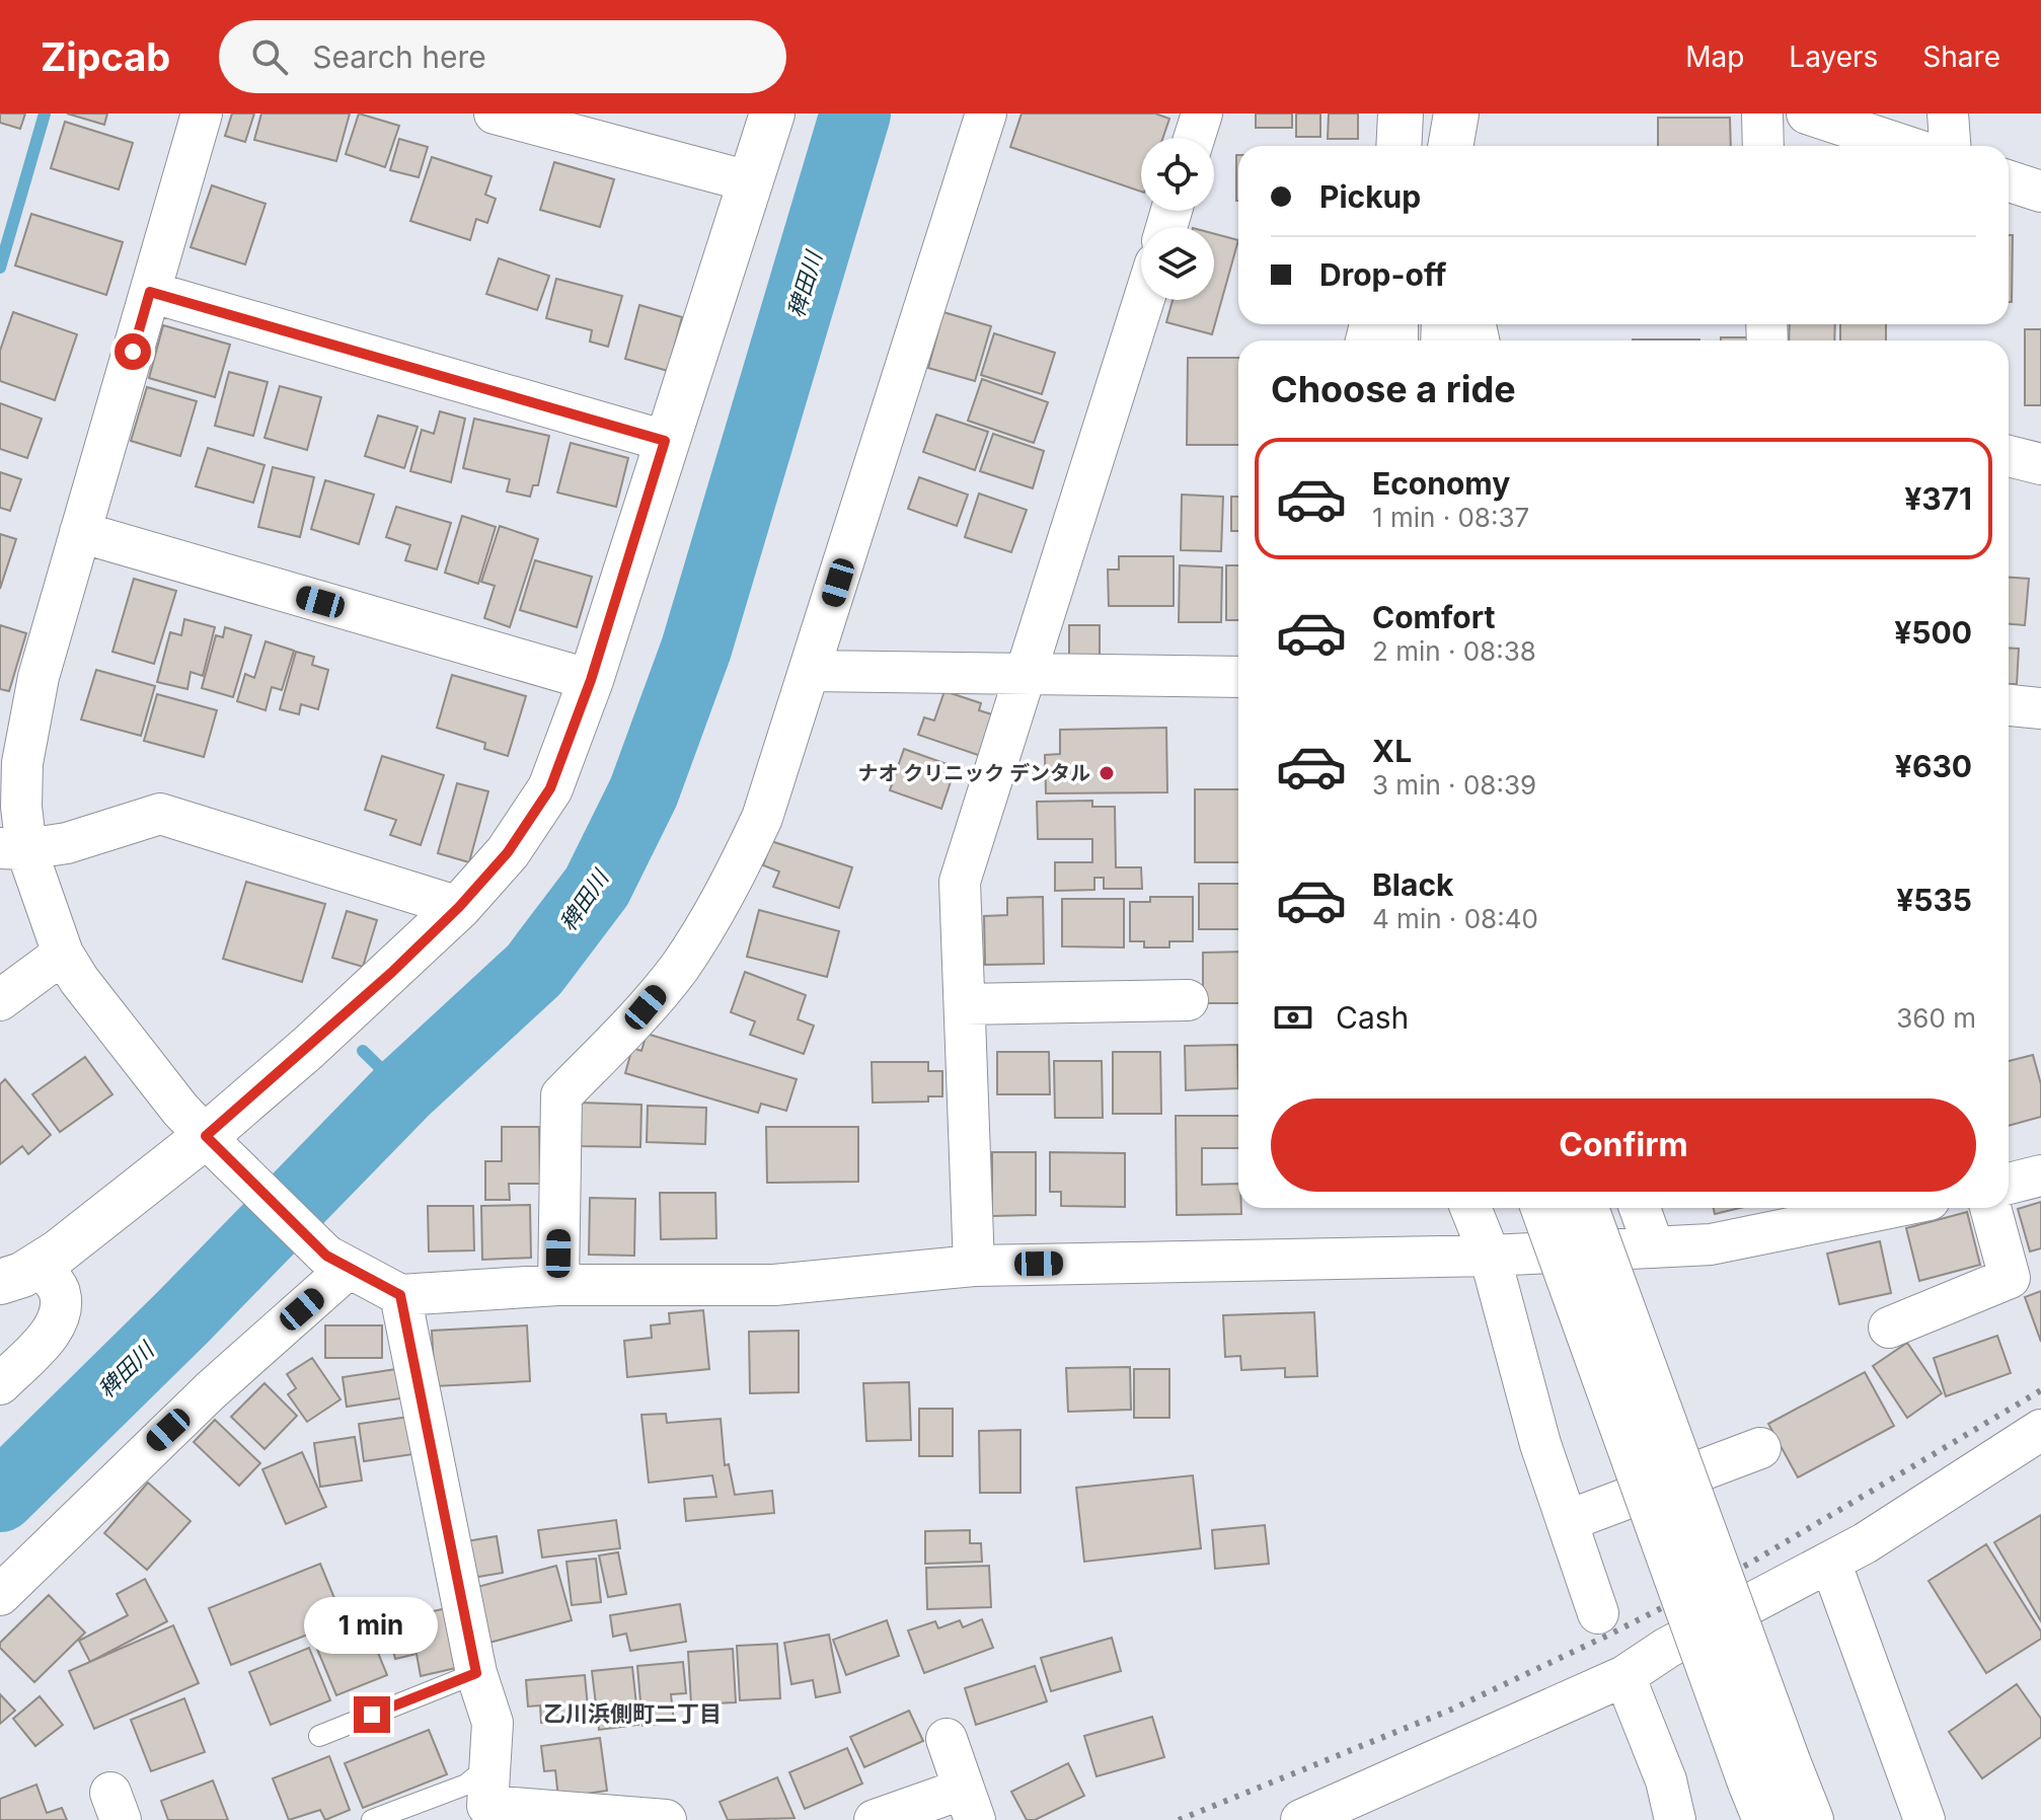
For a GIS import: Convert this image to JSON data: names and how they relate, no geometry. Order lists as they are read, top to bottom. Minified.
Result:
{"districts":["乙川浜側町二丁目"],"water":["稗田川"],"places":["ナオ クリニック デンタル"],"page":{"header":"Zipcab","search":"Search here","nav":["Map","Layers","Share"],"banner":["Pickup","Drop-off"],"heading":"Choose a ride","list":[{"name":"Economy","note":"1 min · 08:37","value":"¥371"},{"name":"Comfort","note":"2 min · 08:38","value":"¥500"},{"name":"XL","note":"3 min · 08:39","value":"¥630"},{"name":"Black","note":"4 min · 08:40","value":"¥535"}],"pay":["Cash","360 m"],"buttons":"Confirm","bubble":"1 min"}}
